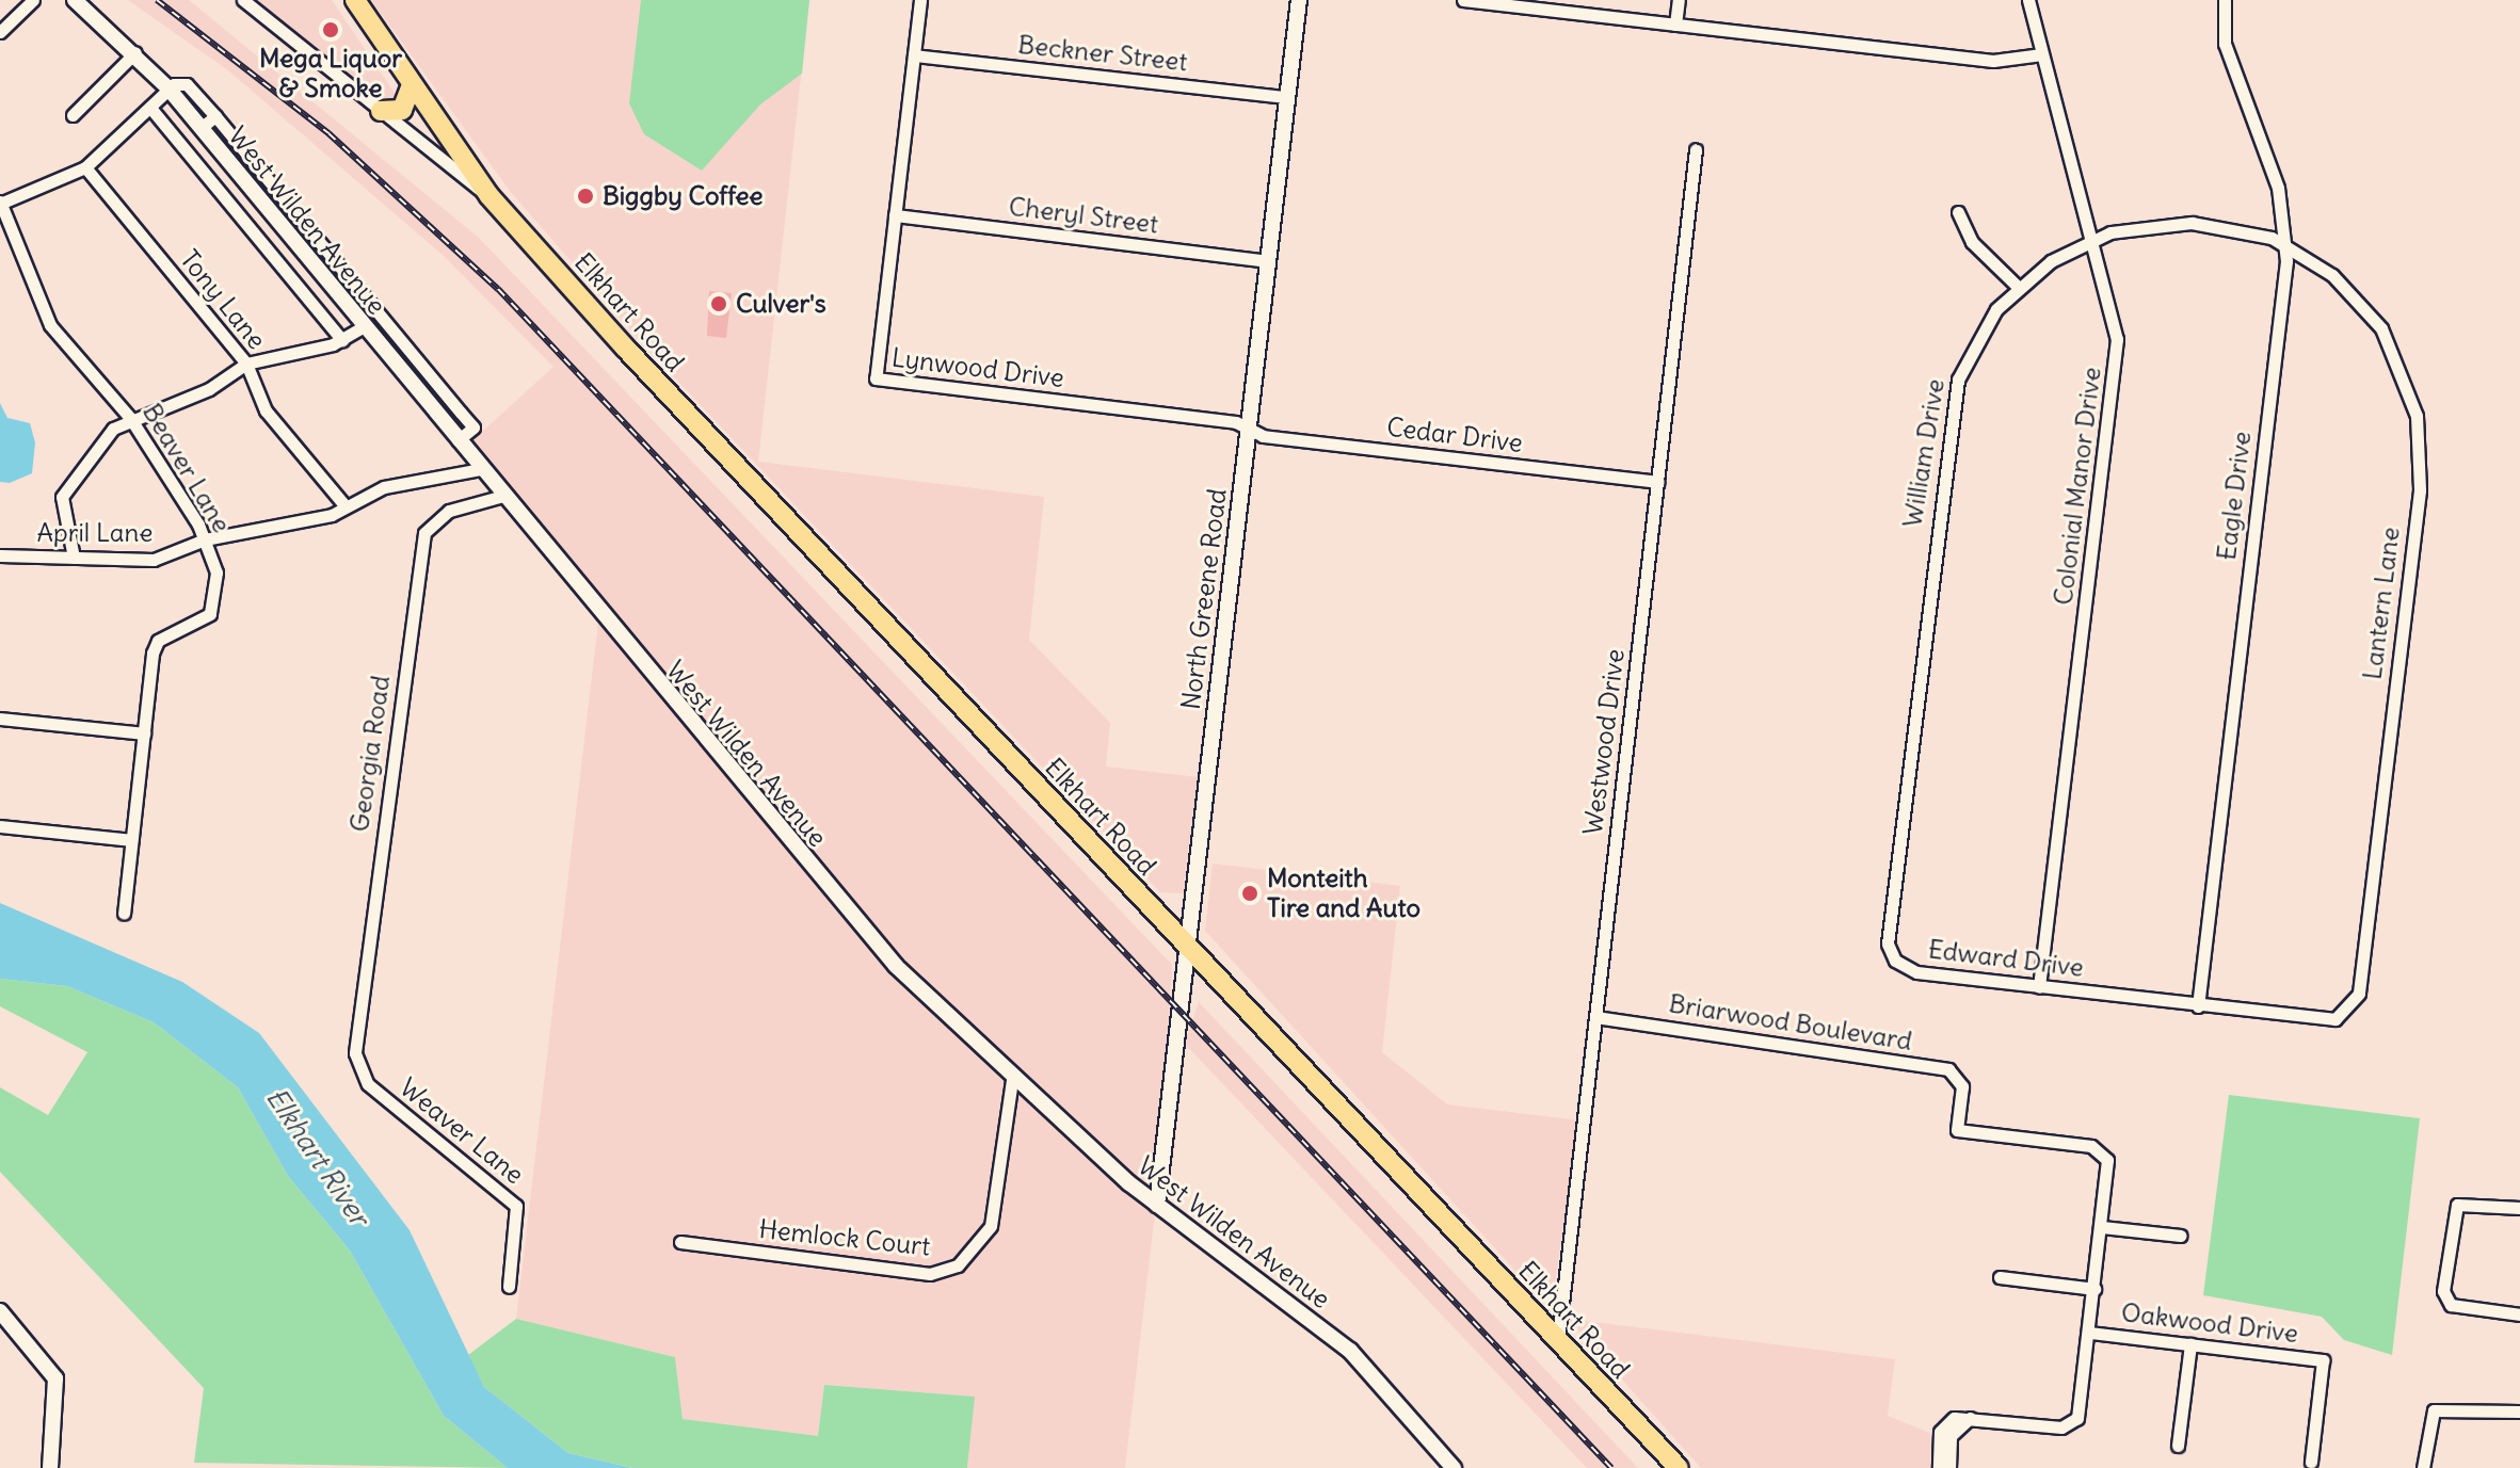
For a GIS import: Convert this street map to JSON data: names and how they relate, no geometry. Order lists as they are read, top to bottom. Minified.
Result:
{"streets":{"highway":["Elkhart Road"],"street":["Beckner Street","Cheryl Street","West Wilden Avenue","Tony Lane","Lynwood Drive","Cedar Drive","William Drive","Beaver Lane","Colonial Manor Drive","Eagle Drive","April Lane","North Greene Road","Lantern Lane","Westwood Drive","Georgia Road","Edward Drive","Briarwood Boulevard","Weaver Lane","Hemlock Court","Oakwood Drive"]},"crossings":[["Beckner Street","Lynwood Drive"],["Beckner Street","North Greene Road"],["Cheryl Street","Lynwood Drive"],["Cheryl Street","North Greene Road"],["West Wilden Avenue","April Lane"],["West Wilden Avenue","North Greene Road"],["West Wilden Avenue","Georgia Road"],["West Wilden Avenue","Hemlock Court"],["Tony Lane","April Lane"],["Elkhart Road","North Greene Road"],["Elkhart Road","Westwood Drive"],["Lynwood Drive","Cedar Drive"],["Lynwood Drive","North Greene Road"],["Cedar Drive","North Greene Road"],["Cedar Drive","Westwood Drive"],["William Drive","Colonial Manor Drive"],["William Drive","Eagle Drive"],["William Drive","Lantern Lane"],["William Drive","Edward Drive"],["Beaver Lane","April Lane"],["Colonial Manor Drive","Edward Drive"],["Eagle Drive","Lantern Lane"],["Eagle Drive","Edward Drive"],["Lantern Lane","Edward Drive"],["Westwood Drive","Briarwood Boulevard"],["Georgia Road","Weaver Lane"],["Briarwood Boulevard","Oakwood Drive"]],"water":["Elkhart River"],"places":["Mega Liquor & Smoke","Biggby Coffee","Culver's","Monteith Tire and Auto"]}
